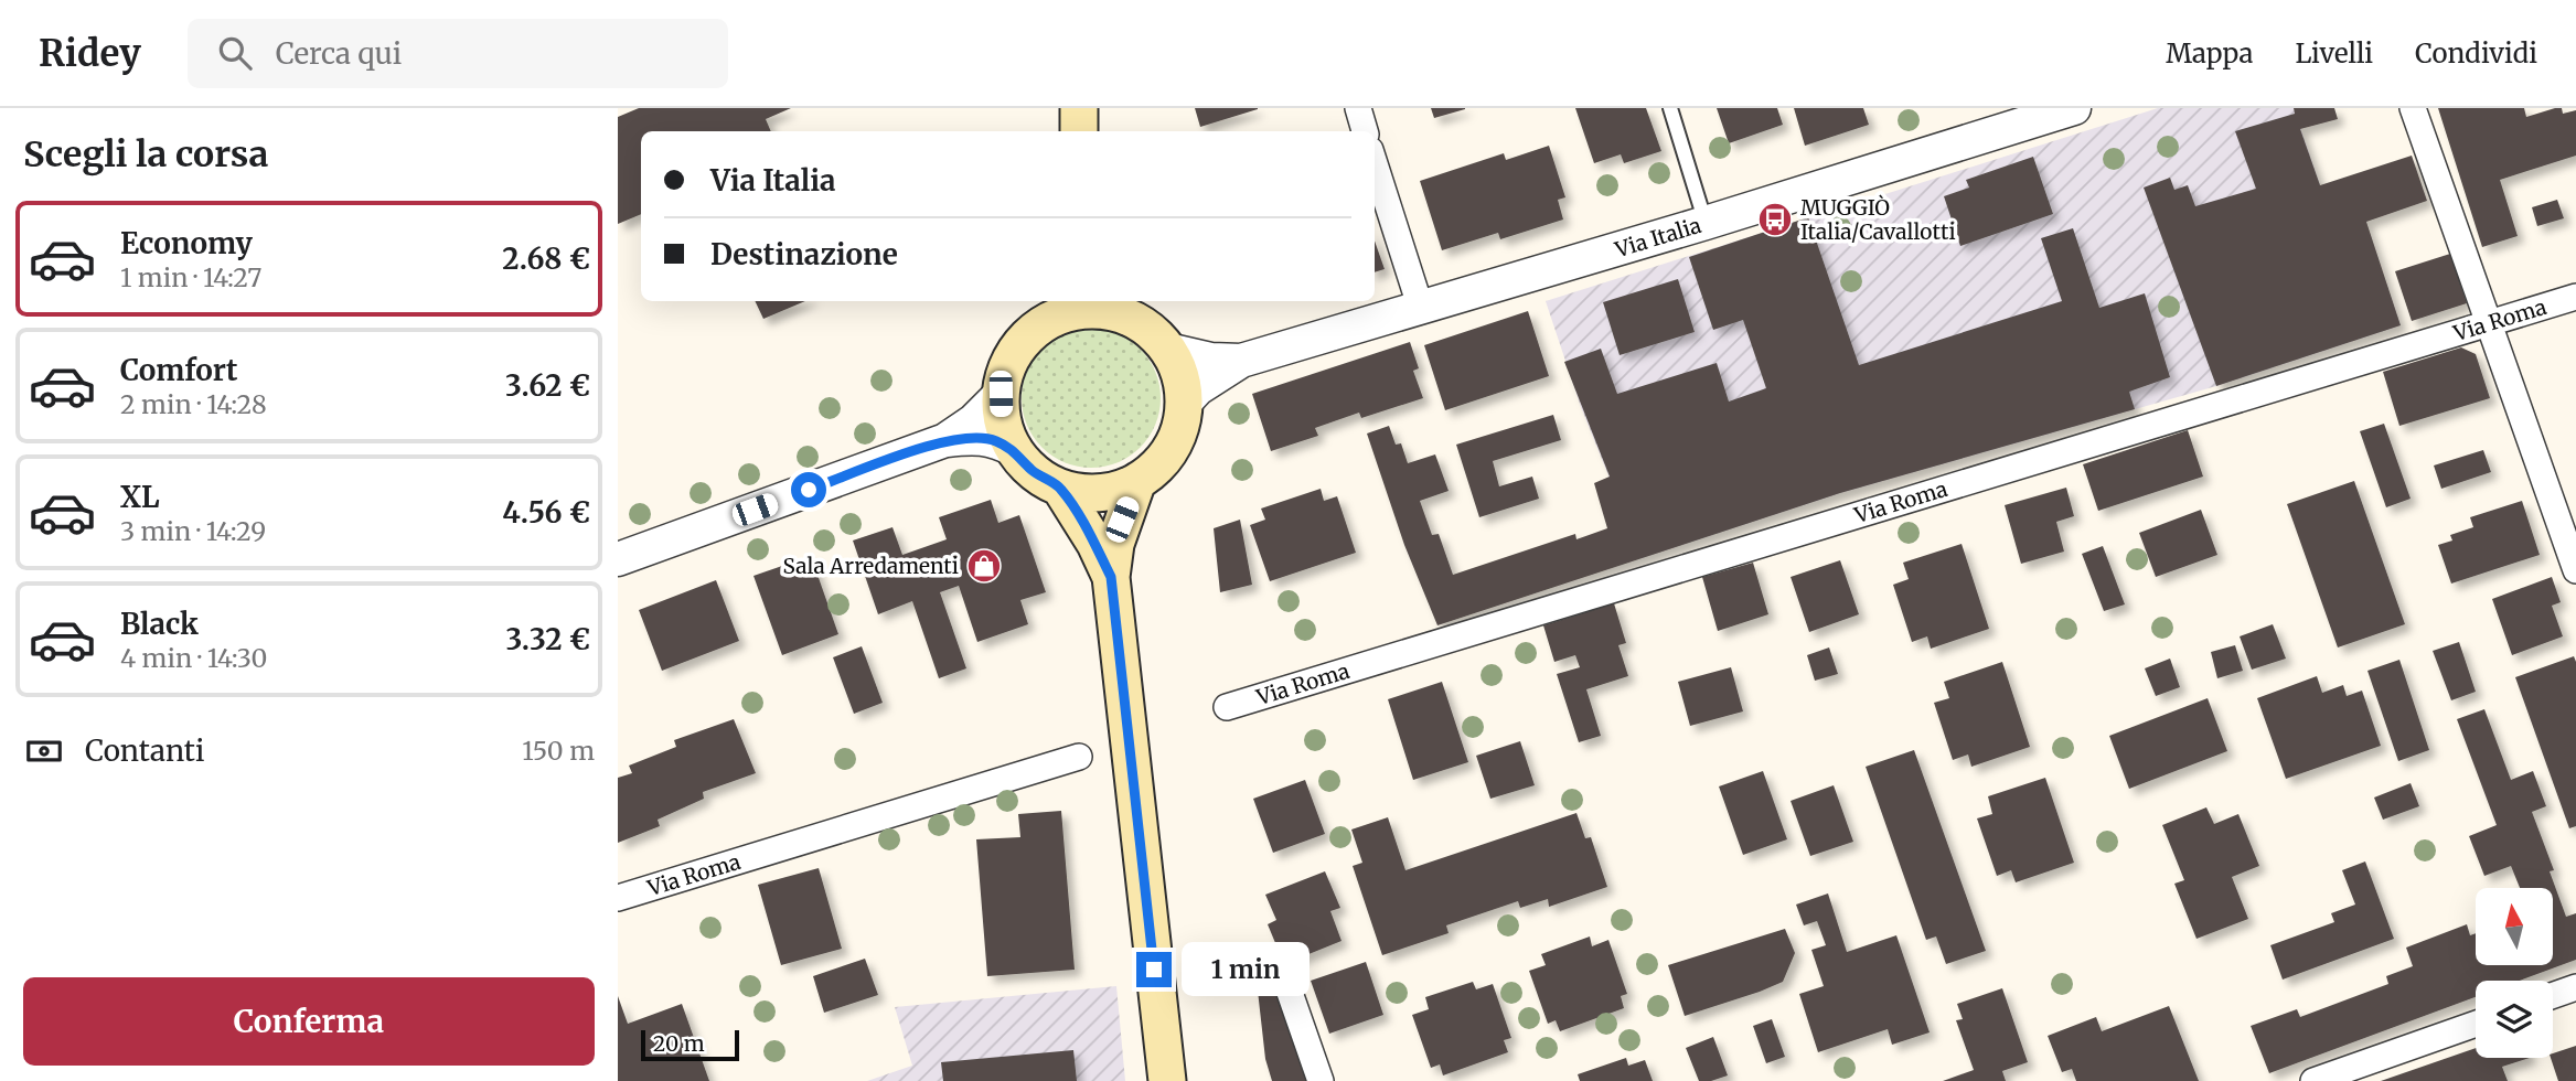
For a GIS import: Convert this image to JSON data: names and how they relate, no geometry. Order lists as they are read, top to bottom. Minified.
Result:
{"streets":{"main road":["Via Italia"],"street":["Via Roma"]},"places":{"bus stop":["MUGGIÒ Italia/Cavallotti"],"shop":["Sala Arredamenti"]},"scale_bar":"20 m","north":"top","page":{"header":"Ridey","search":"Cerca qui","nav":["Mappa","Livelli","Condividi"],"heading":"Scegli la corsa","banner":["Via Italia","Destinazione"],"list":[{"name":"Economy","note":"1 min · 14:27","value":"2.68 €"},{"name":"Comfort","note":"2 min · 14:28","value":"3.62 €"},{"name":"XL","note":"3 min · 14:29","value":"4.56 €"},{"name":"Black","note":"4 min · 14:30","value":"3.32 €"}],"pay":["Contanti","150 m"],"bubble":"1 min","buttons":"Conferma","scale":"20 m"}}
